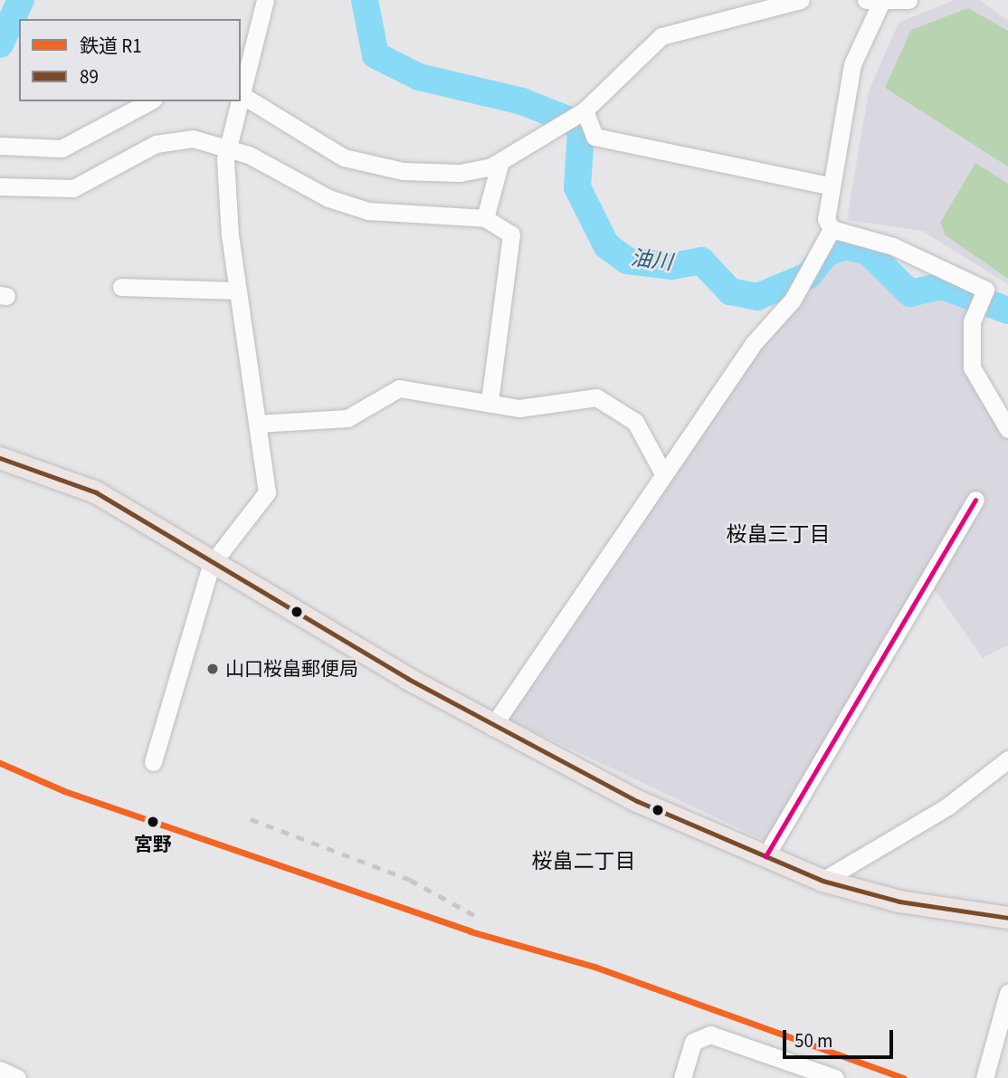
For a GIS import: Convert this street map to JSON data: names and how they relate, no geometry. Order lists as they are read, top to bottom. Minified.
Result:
{"districts":["桜畠三丁目","桜畠二丁目"],"water":["油川"],"places":["山口桜畠郵便局","宮野"],"lines":["transit line 89","rail line R1"],"legend":["鉄道 R1","89"],"scale_bar":"50 m"}
